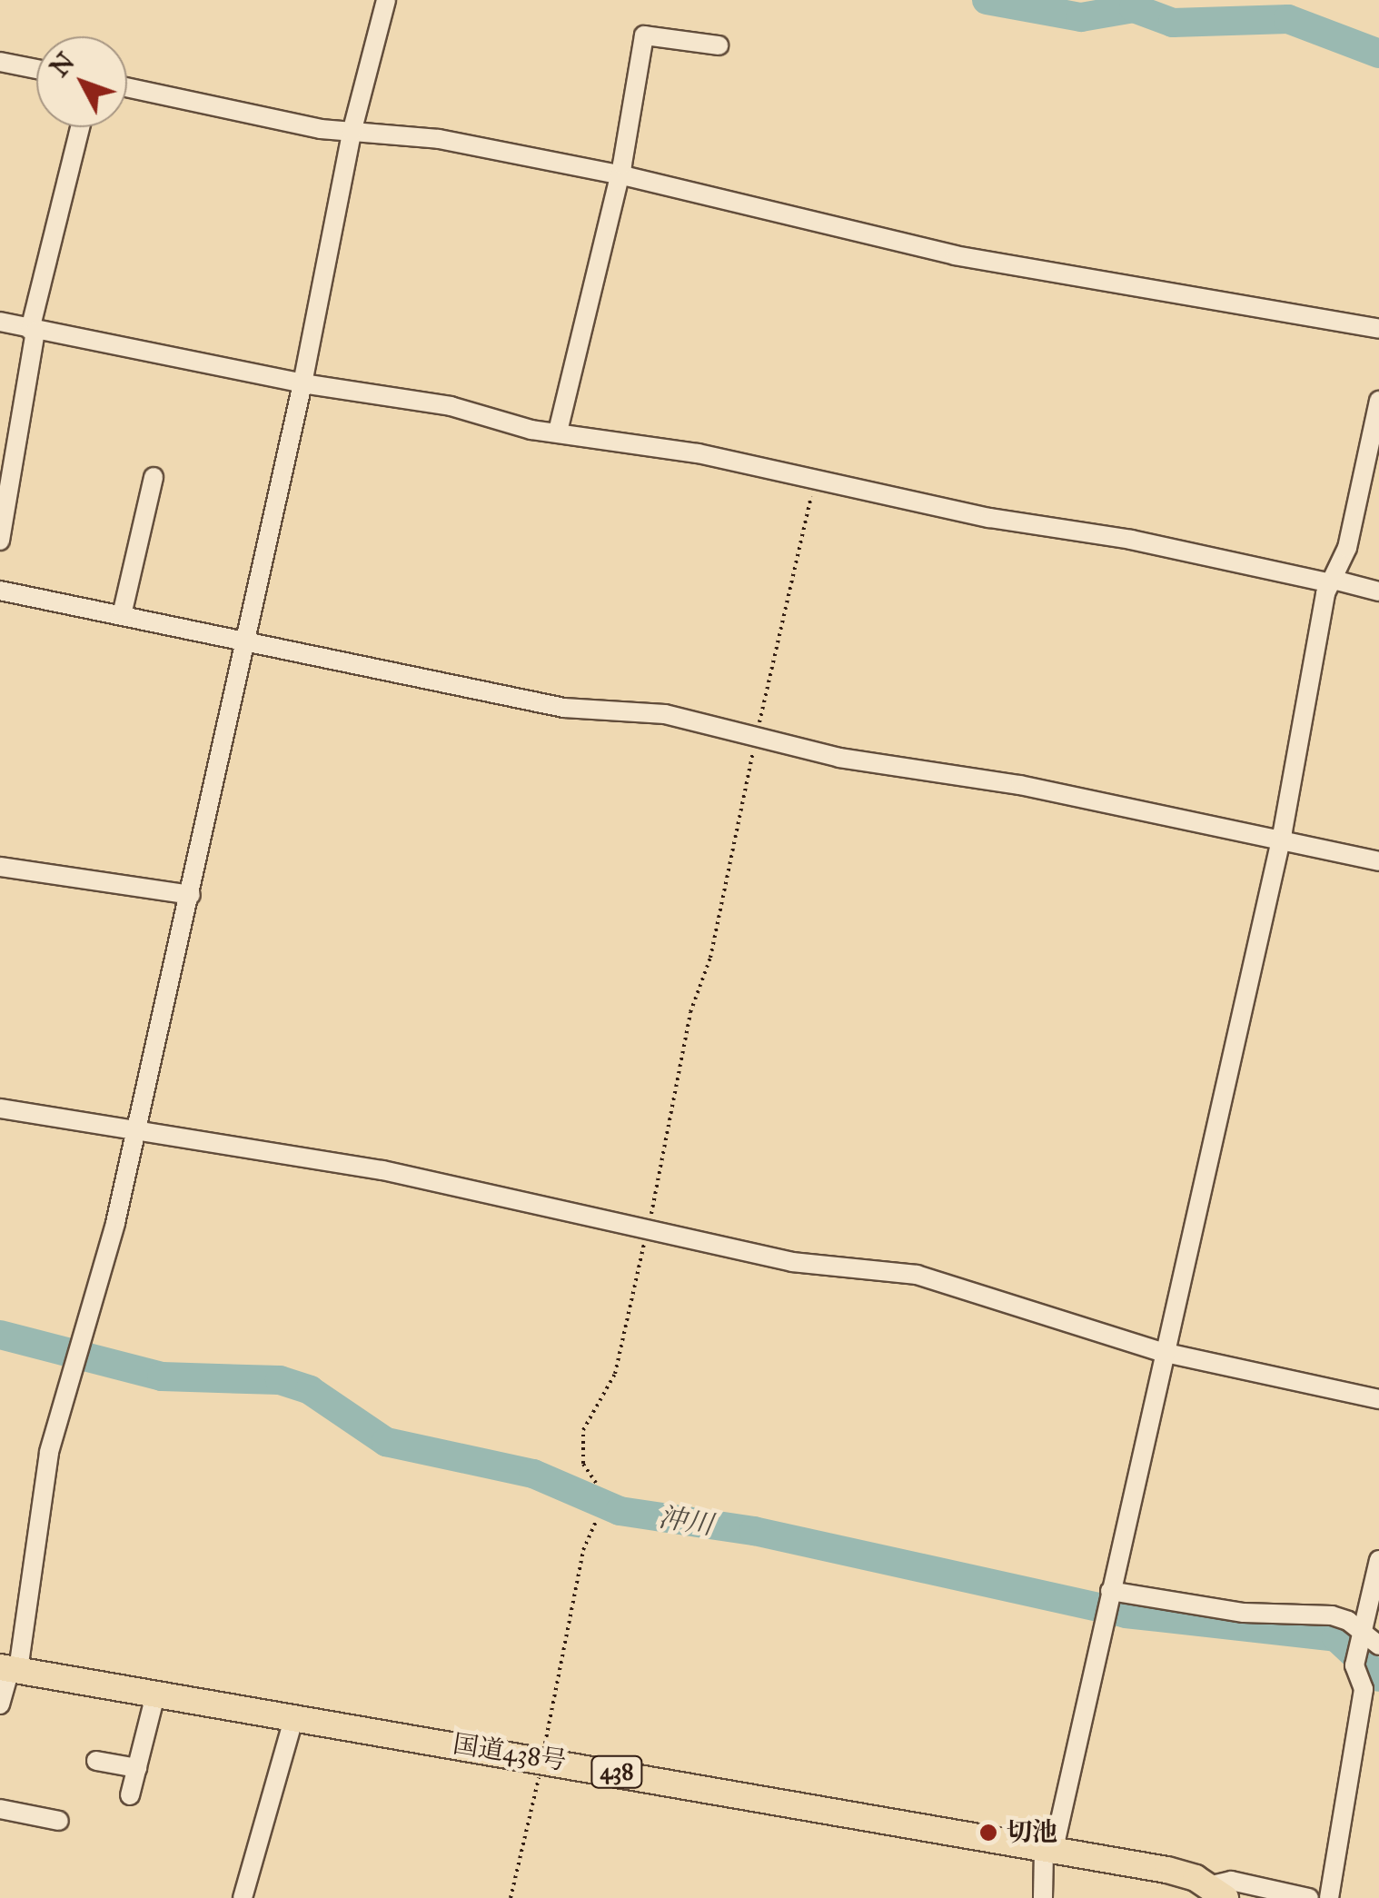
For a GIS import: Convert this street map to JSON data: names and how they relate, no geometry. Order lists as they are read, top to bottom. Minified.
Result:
{"streets":{"highway":["国道438号","438"]},"water":["沖川"],"places":["切池"],"north":"top left"}
